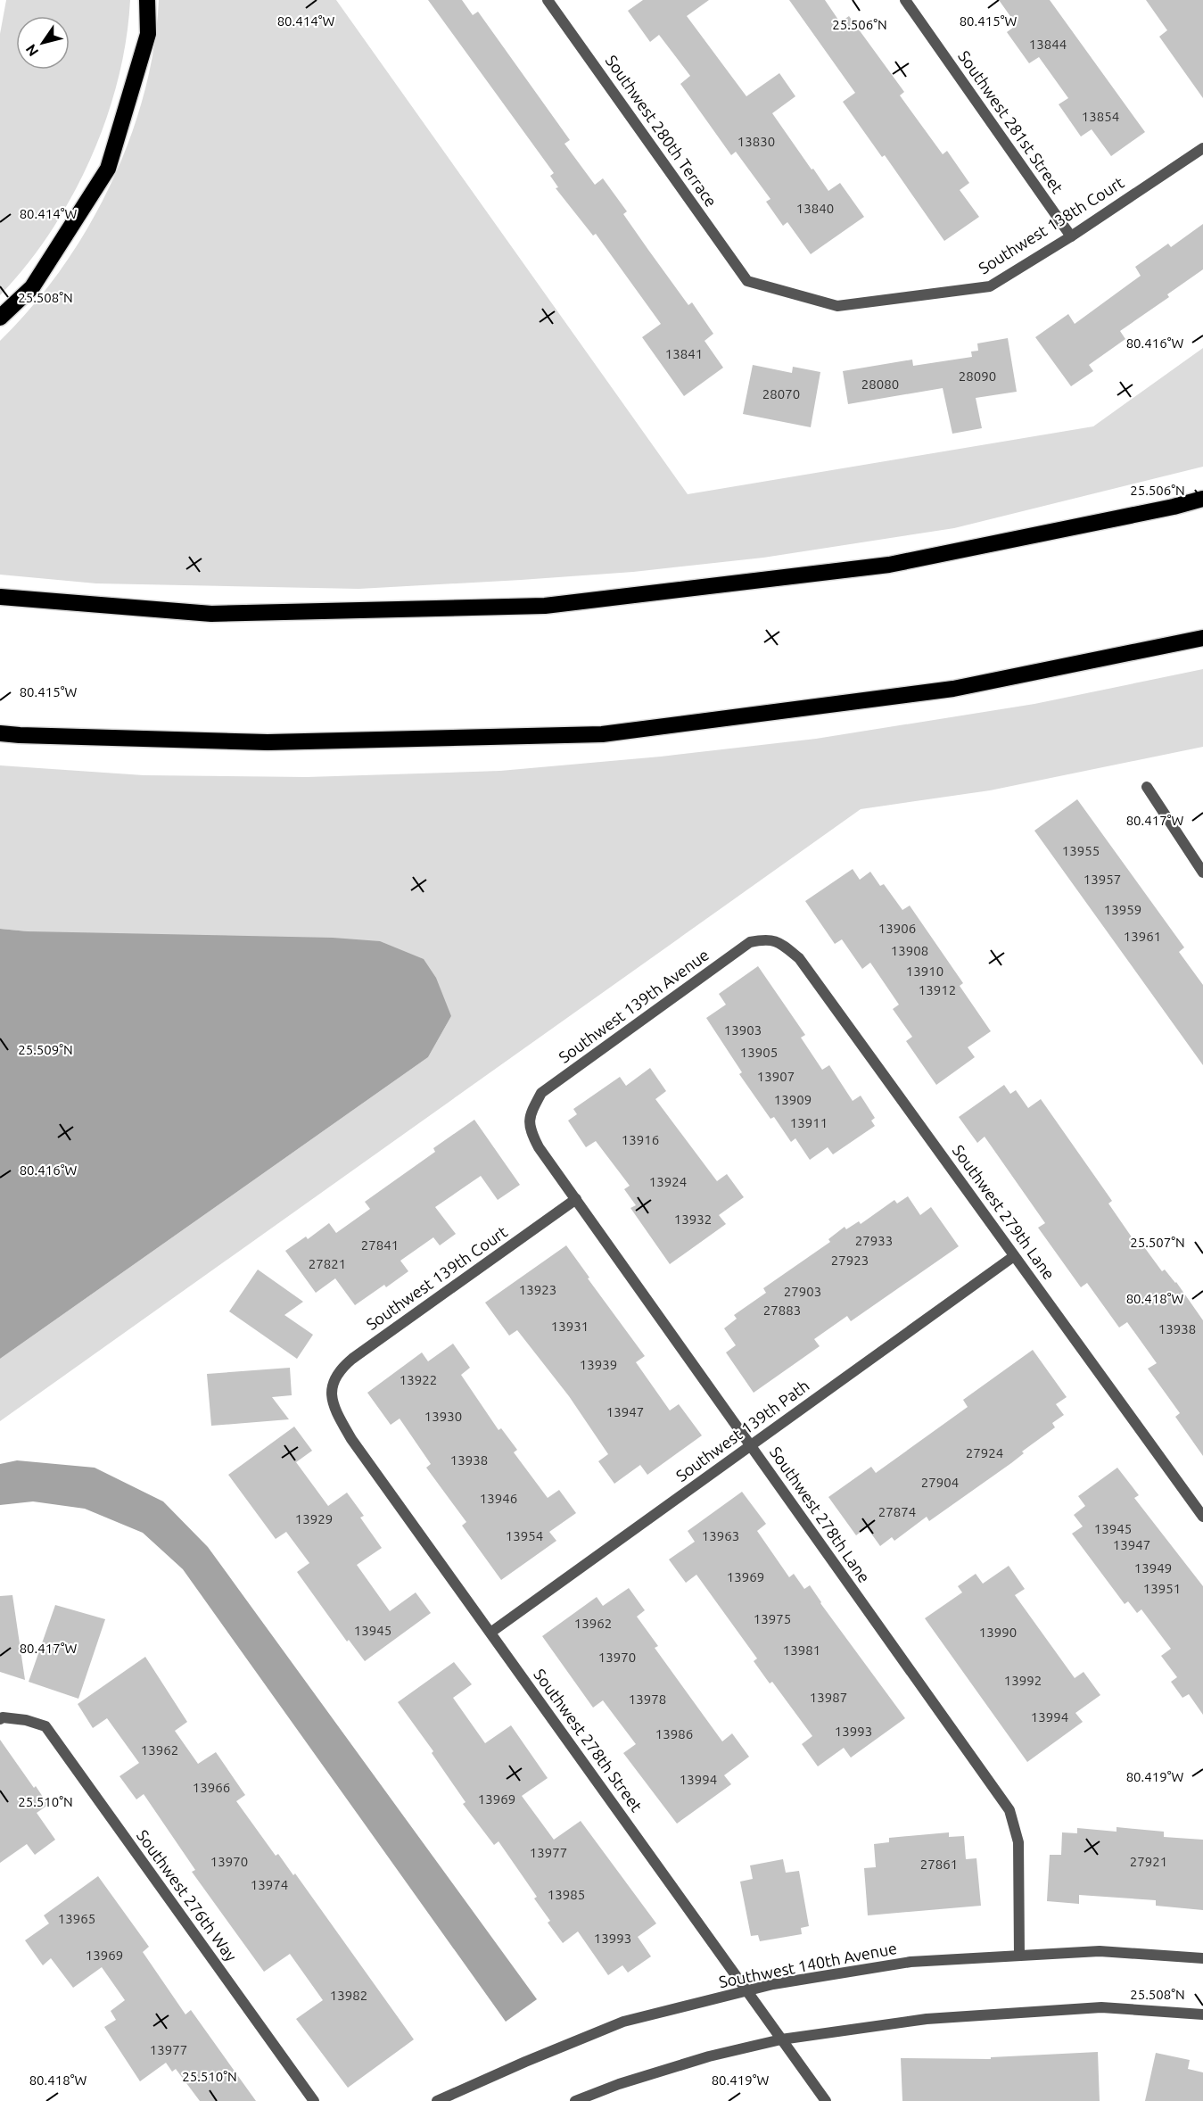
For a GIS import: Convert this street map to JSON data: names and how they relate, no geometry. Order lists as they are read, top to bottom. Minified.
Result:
{"streets":{"street":["Southwest 281st Street","Southwest 280th Terrace","Southwest 138th Court","Southwest 139th Avenue","Southwest 279th Lane","Southwest 139th Court","Southwest 139th Path","Southwest 278th Lane","Southwest 278th Street","Southwest 276th Way","Southwest 140th Avenue"]},"crossings":[["Southwest 281st Street","Southwest 138th Court"],["Southwest 280th Terrace","Southwest 138th Court"],["Southwest 139th Avenue","Southwest 279th Lane"],["Southwest 139th Avenue","Southwest 278th Lane"],["Southwest 279th Lane","Southwest 139th Path"],["Southwest 139th Court","Southwest 278th Lane"],["Southwest 139th Court","Southwest 278th Street"],["Southwest 139th Path","Southwest 278th Lane"],["Southwest 139th Path","Southwest 278th Street"],["Southwest 278th Lane","Southwest 140th Avenue"],["Southwest 278th Street","Southwest 140th Avenue"]],"house_numbers":["13844","13854","13830","13840","13841","28090","28080","28070","13955","13957","13959","13906","13961","13908","13910","13912","13903","13905","13907","13909","13911","13916","13924","13932","27933","27841","27923","27821","13923","27903","27883","13931","13938","13939","13922","13947","13930","27924","13938","27904","13946","27874","13929","13945","13954","13963","13947","13949","13969","13951","13975","13962","13945","13990","13981","13970","13992","13987","13978","13994","13993","13986","13962","13994","13966","13969","13977","13970","27921","27861","13974","13985","13965","13993","13969","13982","13977"],"north":"bottom left","coordinates":["80.414°W","80.415°W","25.506°N","25.508°N","80.416°W","80.417°W","25.509°N","25.507°N","80.418°W","80.419°W","25.510°N"]}
